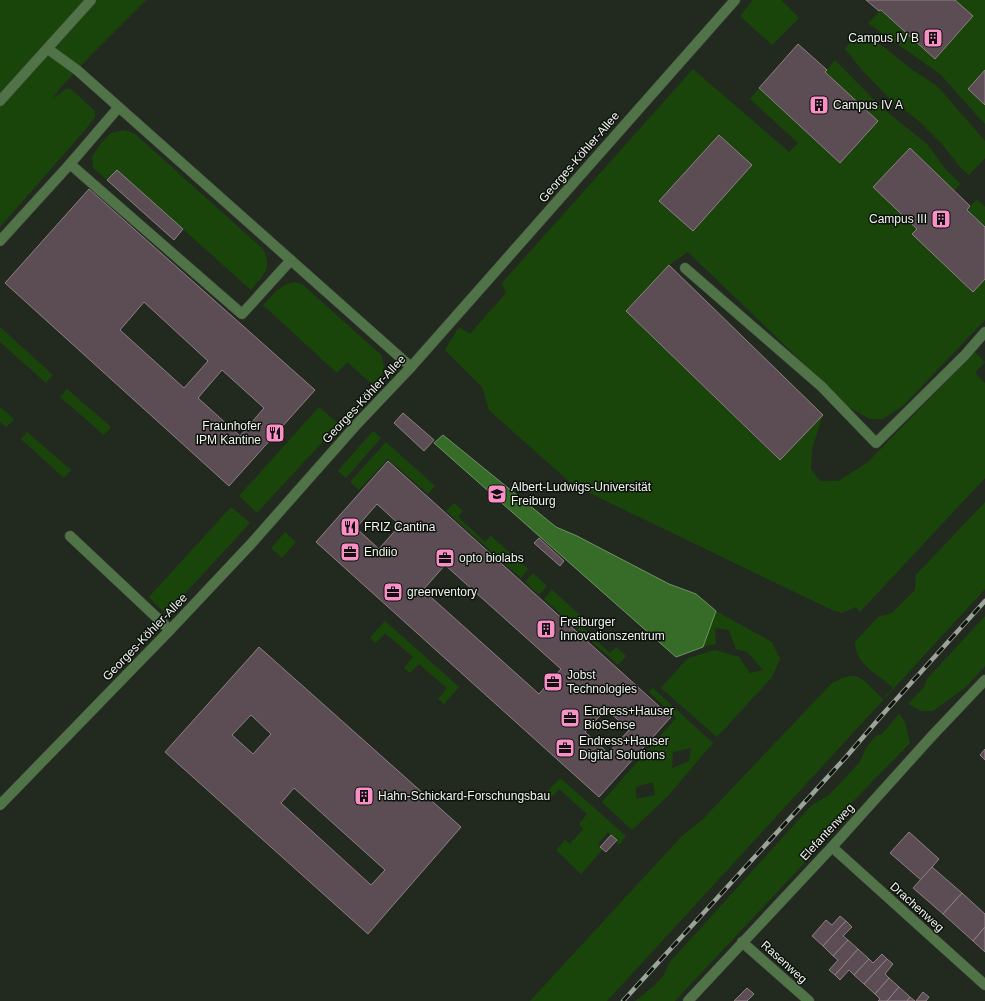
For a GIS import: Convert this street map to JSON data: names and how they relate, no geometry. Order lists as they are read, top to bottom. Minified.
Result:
{"streets":{"street":["Georges-Köhler-Allee","Elefantenweg","Drachenweg","Rasenweg"]},"crossings":[["Elefantenweg","Drachenweg"],["Elefantenweg","Rasenweg"]],"places":{"building":["Campus IV B","Campus IV A","Campus III","Freiburger Innovationszentrum","Hahn-Schickard-Forschungsbau"],"restaurant":["Fraunhofer IPM Kantine","FRIZ Cantina"],"school or university":["Albert-Ludwigs-Universität Freiburg"],"office":["Endiio","opto biolabs","greenventory","Jobst Technologies","Endress+Hauser BioSense","Endress+Hauser Digital Solutions"]}}
